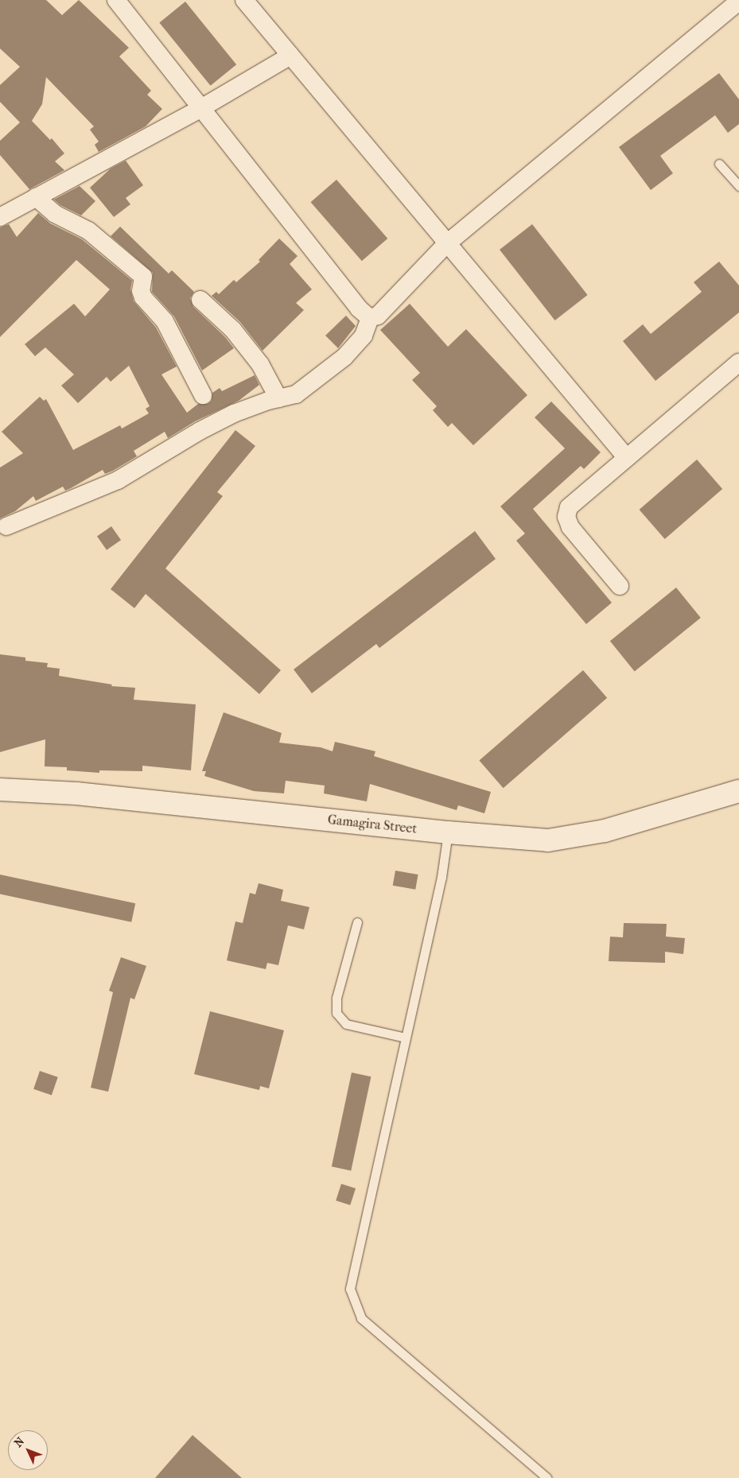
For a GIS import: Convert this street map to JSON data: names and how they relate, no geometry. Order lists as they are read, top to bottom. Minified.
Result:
{"streets":{"street":["Gamagira Street"]},"north":"top left"}
